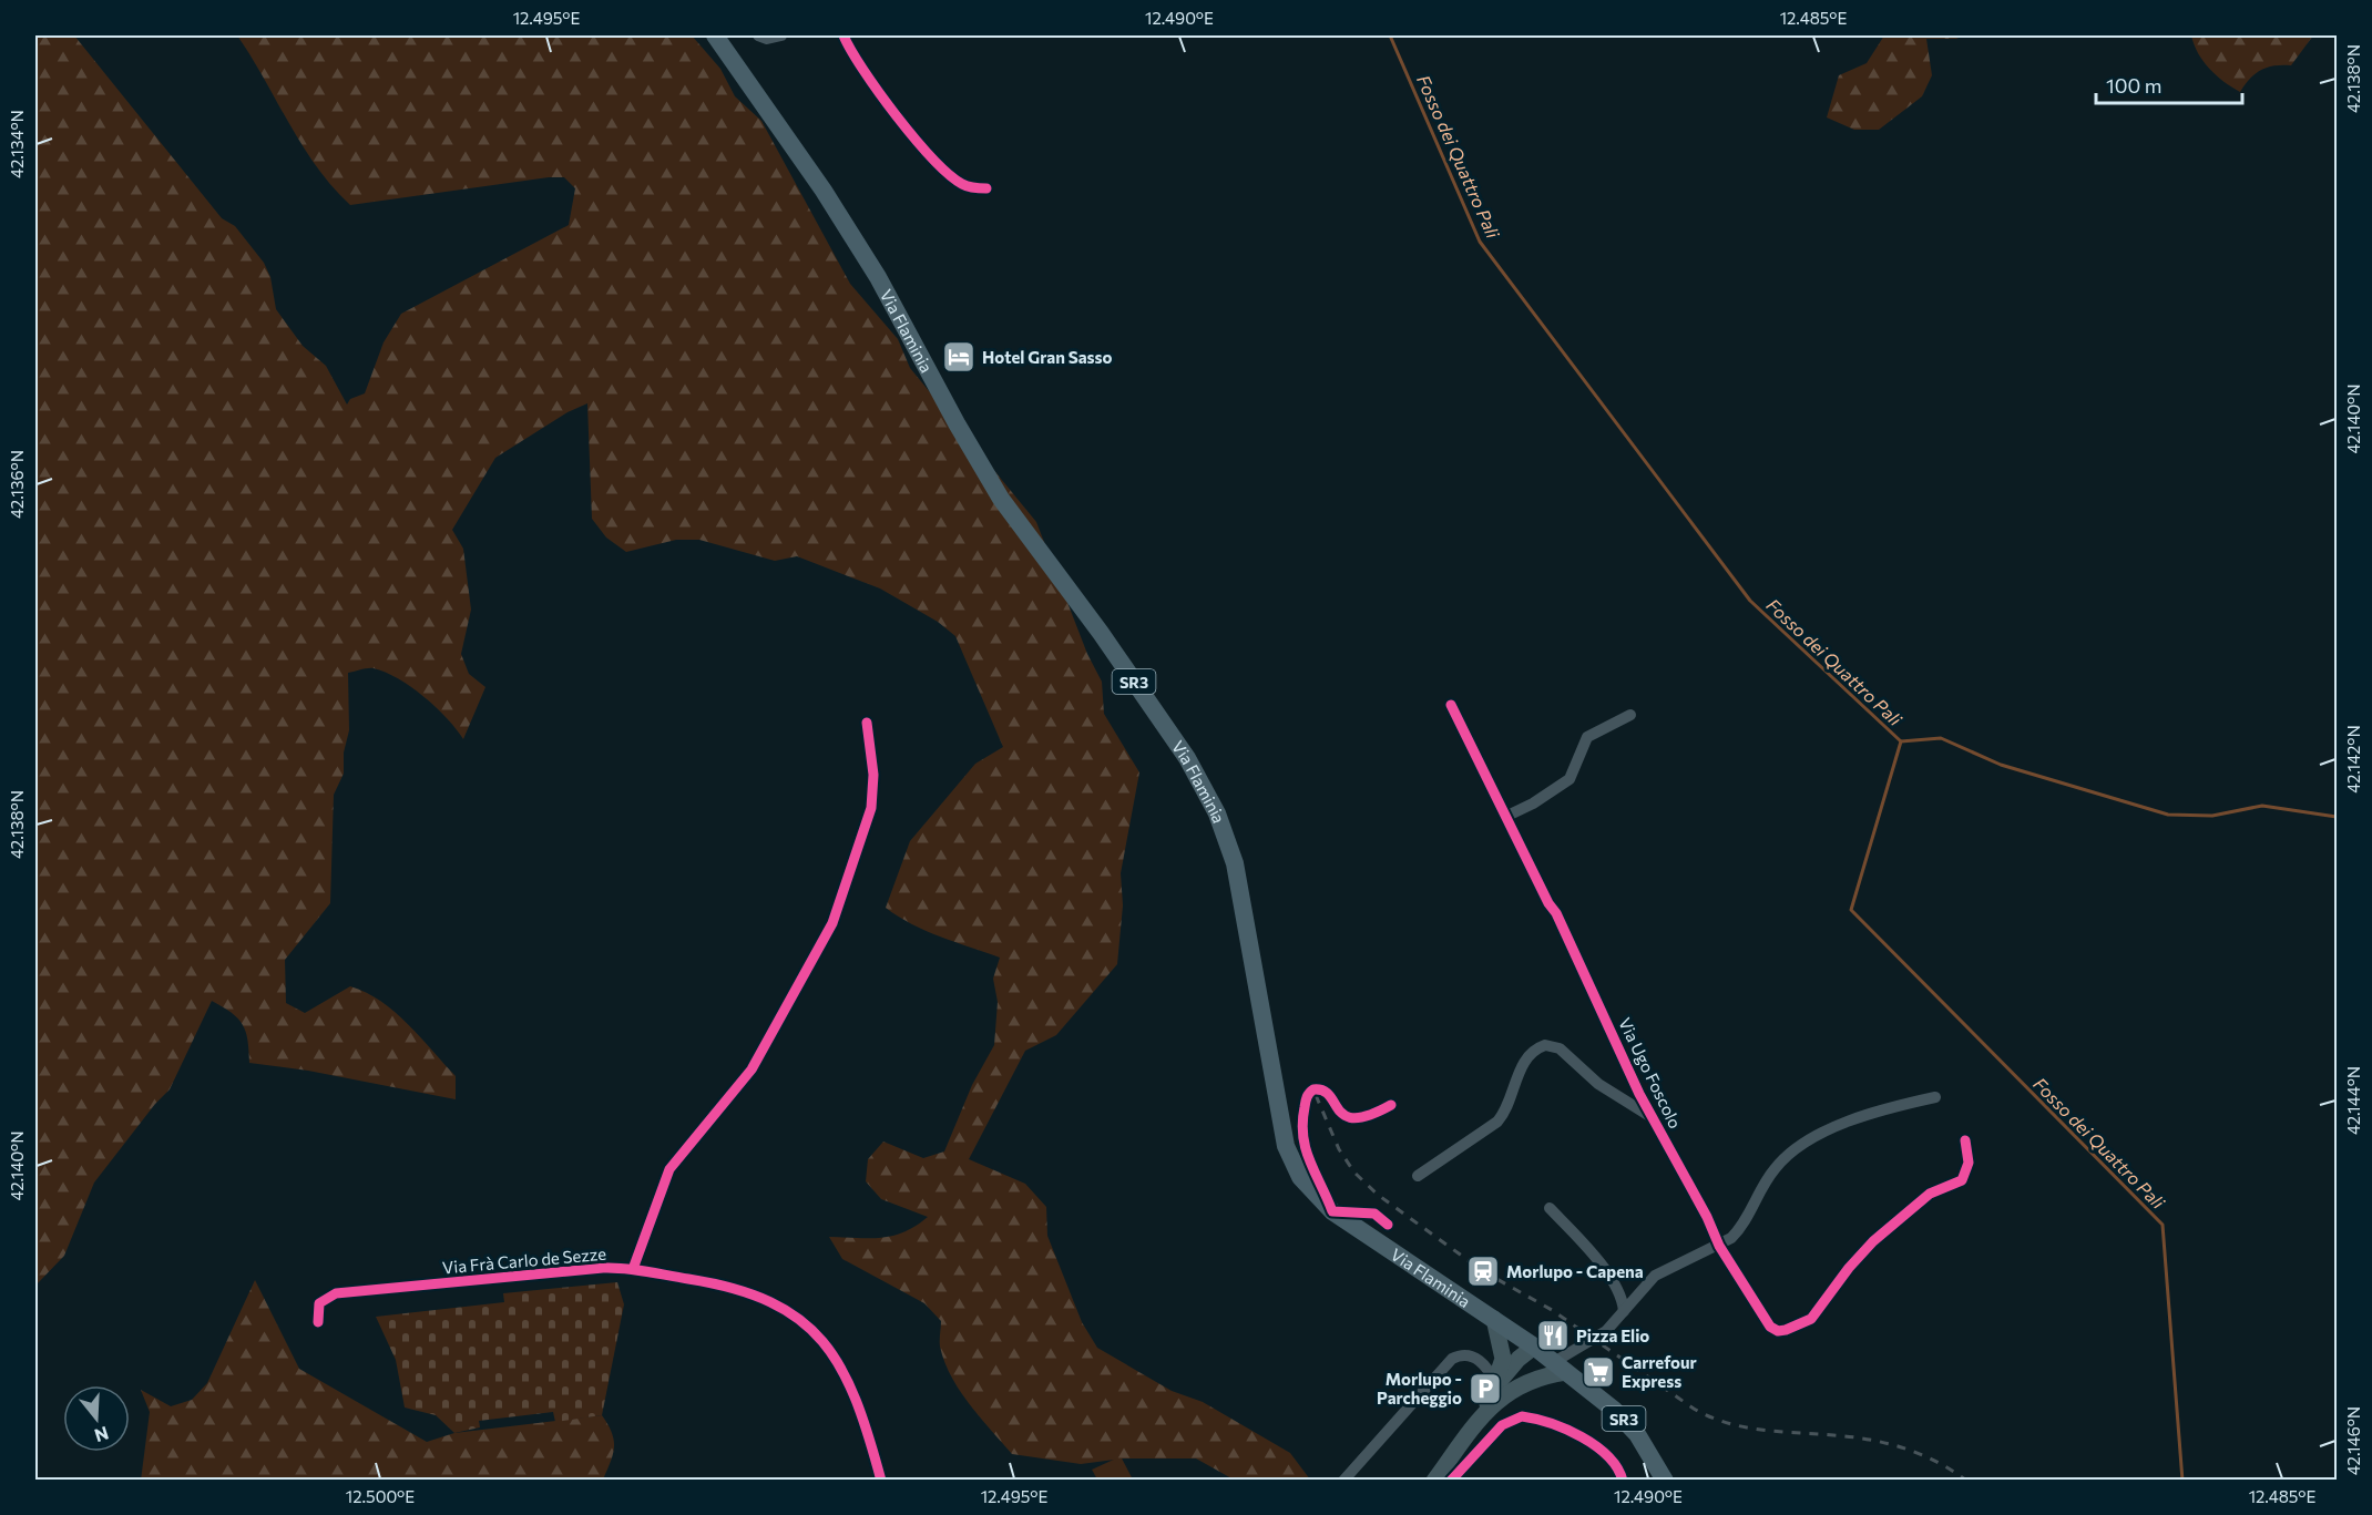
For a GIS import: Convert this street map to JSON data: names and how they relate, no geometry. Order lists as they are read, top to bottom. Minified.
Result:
{"streets":{"main road":["Via Flaminia","SR3"],"street":["Via Ugo Foscolo","Via Frà Carlo de Sezze"]},"water":["Fosso dei Quattro Pali"],"places":{"hotel":["Hotel Gran Sasso"],"station":["Morlupo - Capena"],"restaurant":["Pizza Elio"],"supermarket":["Carrefour Express"],"parking":["Morlupo - Parcheggio"]},"scale_bar":"100 m","north":"bottom","coordinates":["12.495°E","12.490°E","12.485°E","42.138°N","42.134°N","42.140°N","42.136°N","42.142°N","42.144°N","42.146°N","12.500°E"]}
